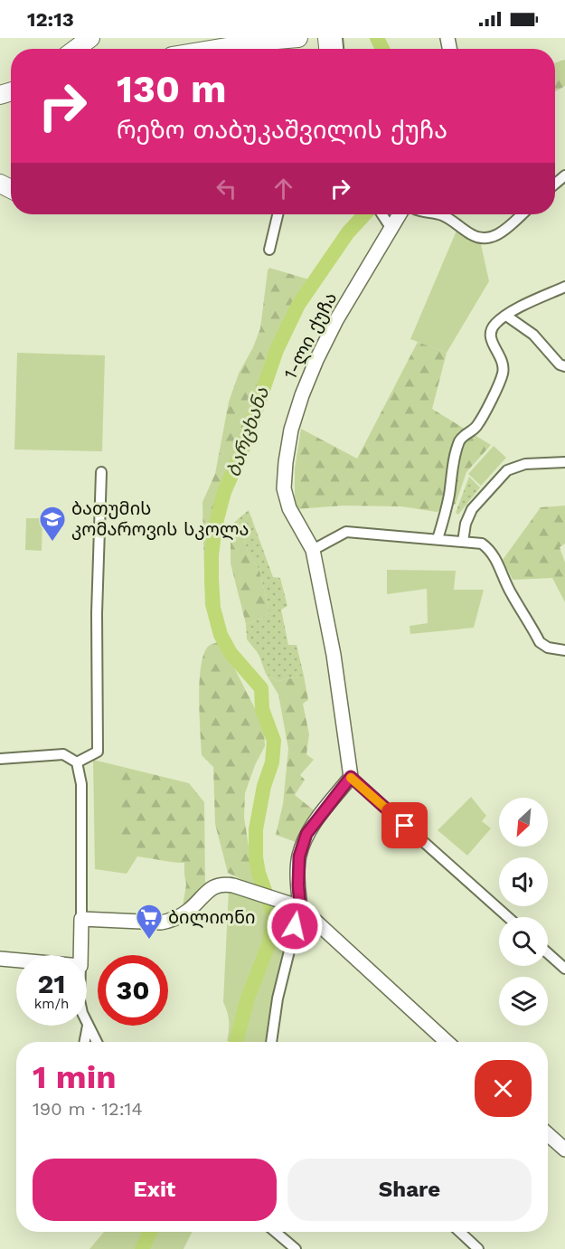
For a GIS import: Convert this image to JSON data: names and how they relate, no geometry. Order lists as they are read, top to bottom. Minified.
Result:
{"streets":{"main road":["1-ლი ქუჩა"]},"water":["ბარცხანა"],"places":{"school or university":["ბათუმის კომაროვის სკოლა"],"supermarket":["ბილიონი"]},"north":"bottom left","page":{"status":"12:13","turn":["130 m","რეზო თაბუკაშვილის ქუჩა"],"speed":"21 km/h","limit":"30","heading":["1 min","190 m · 12:14"],"buttons":["Exit","Share"]}}
